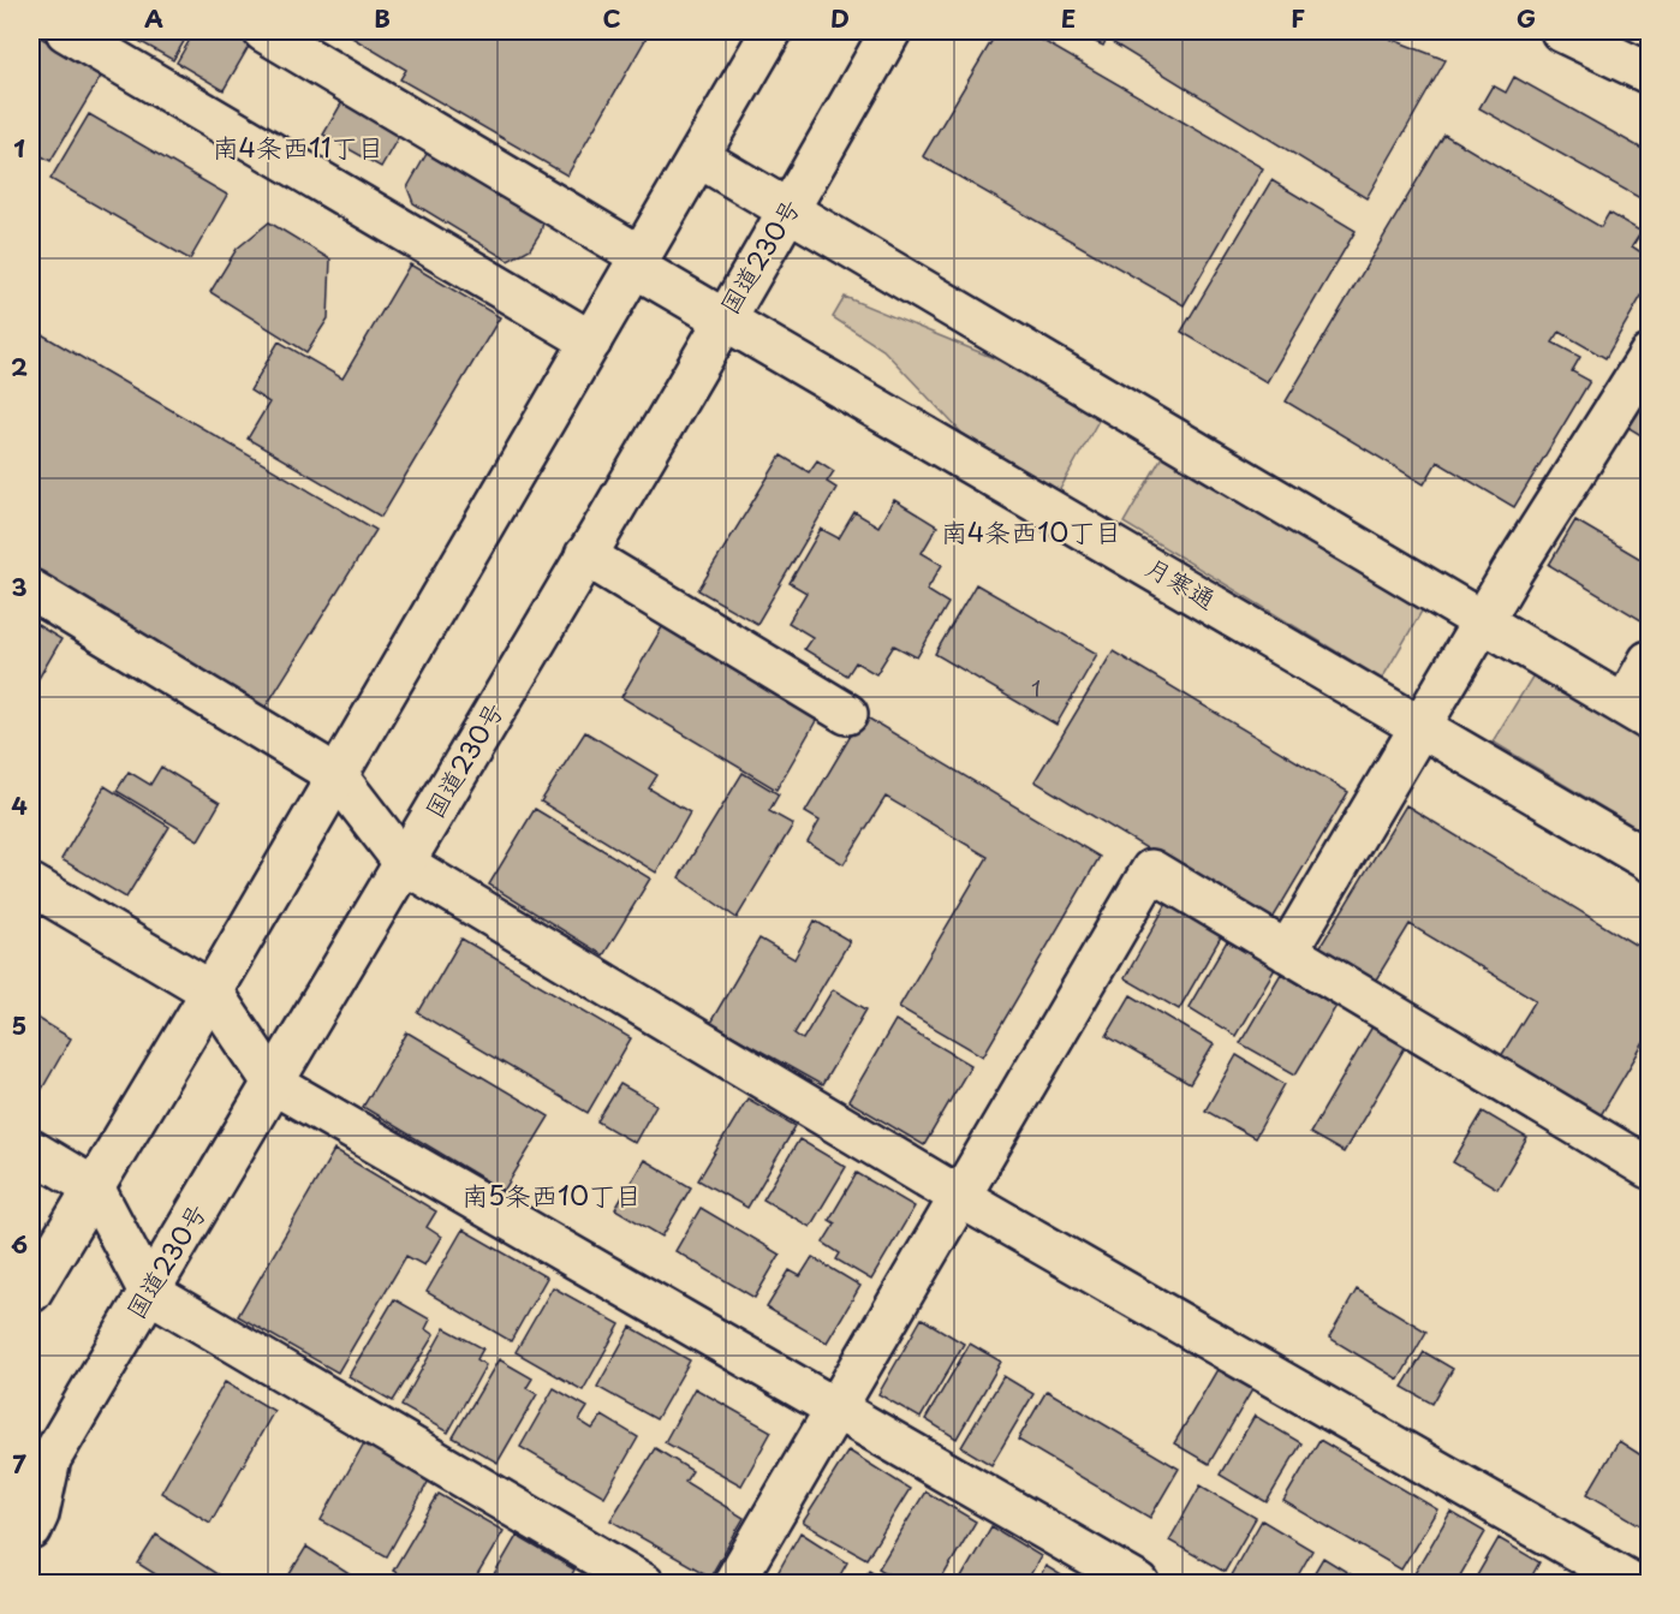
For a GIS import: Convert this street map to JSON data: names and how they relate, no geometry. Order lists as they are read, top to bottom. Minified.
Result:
{"streets":{"main road":["国道230号","月寒通"]},"crossings":[["国道230号","月寒通"]],"districts":["南4条西11丁目","南4条西10丁目","南5条西10丁目"],"house_numbers":["1"],"grid":{"columns":["A","B","C","D","E","F","G"],"rows":["1","2","3","4","5","6","7"]}}
